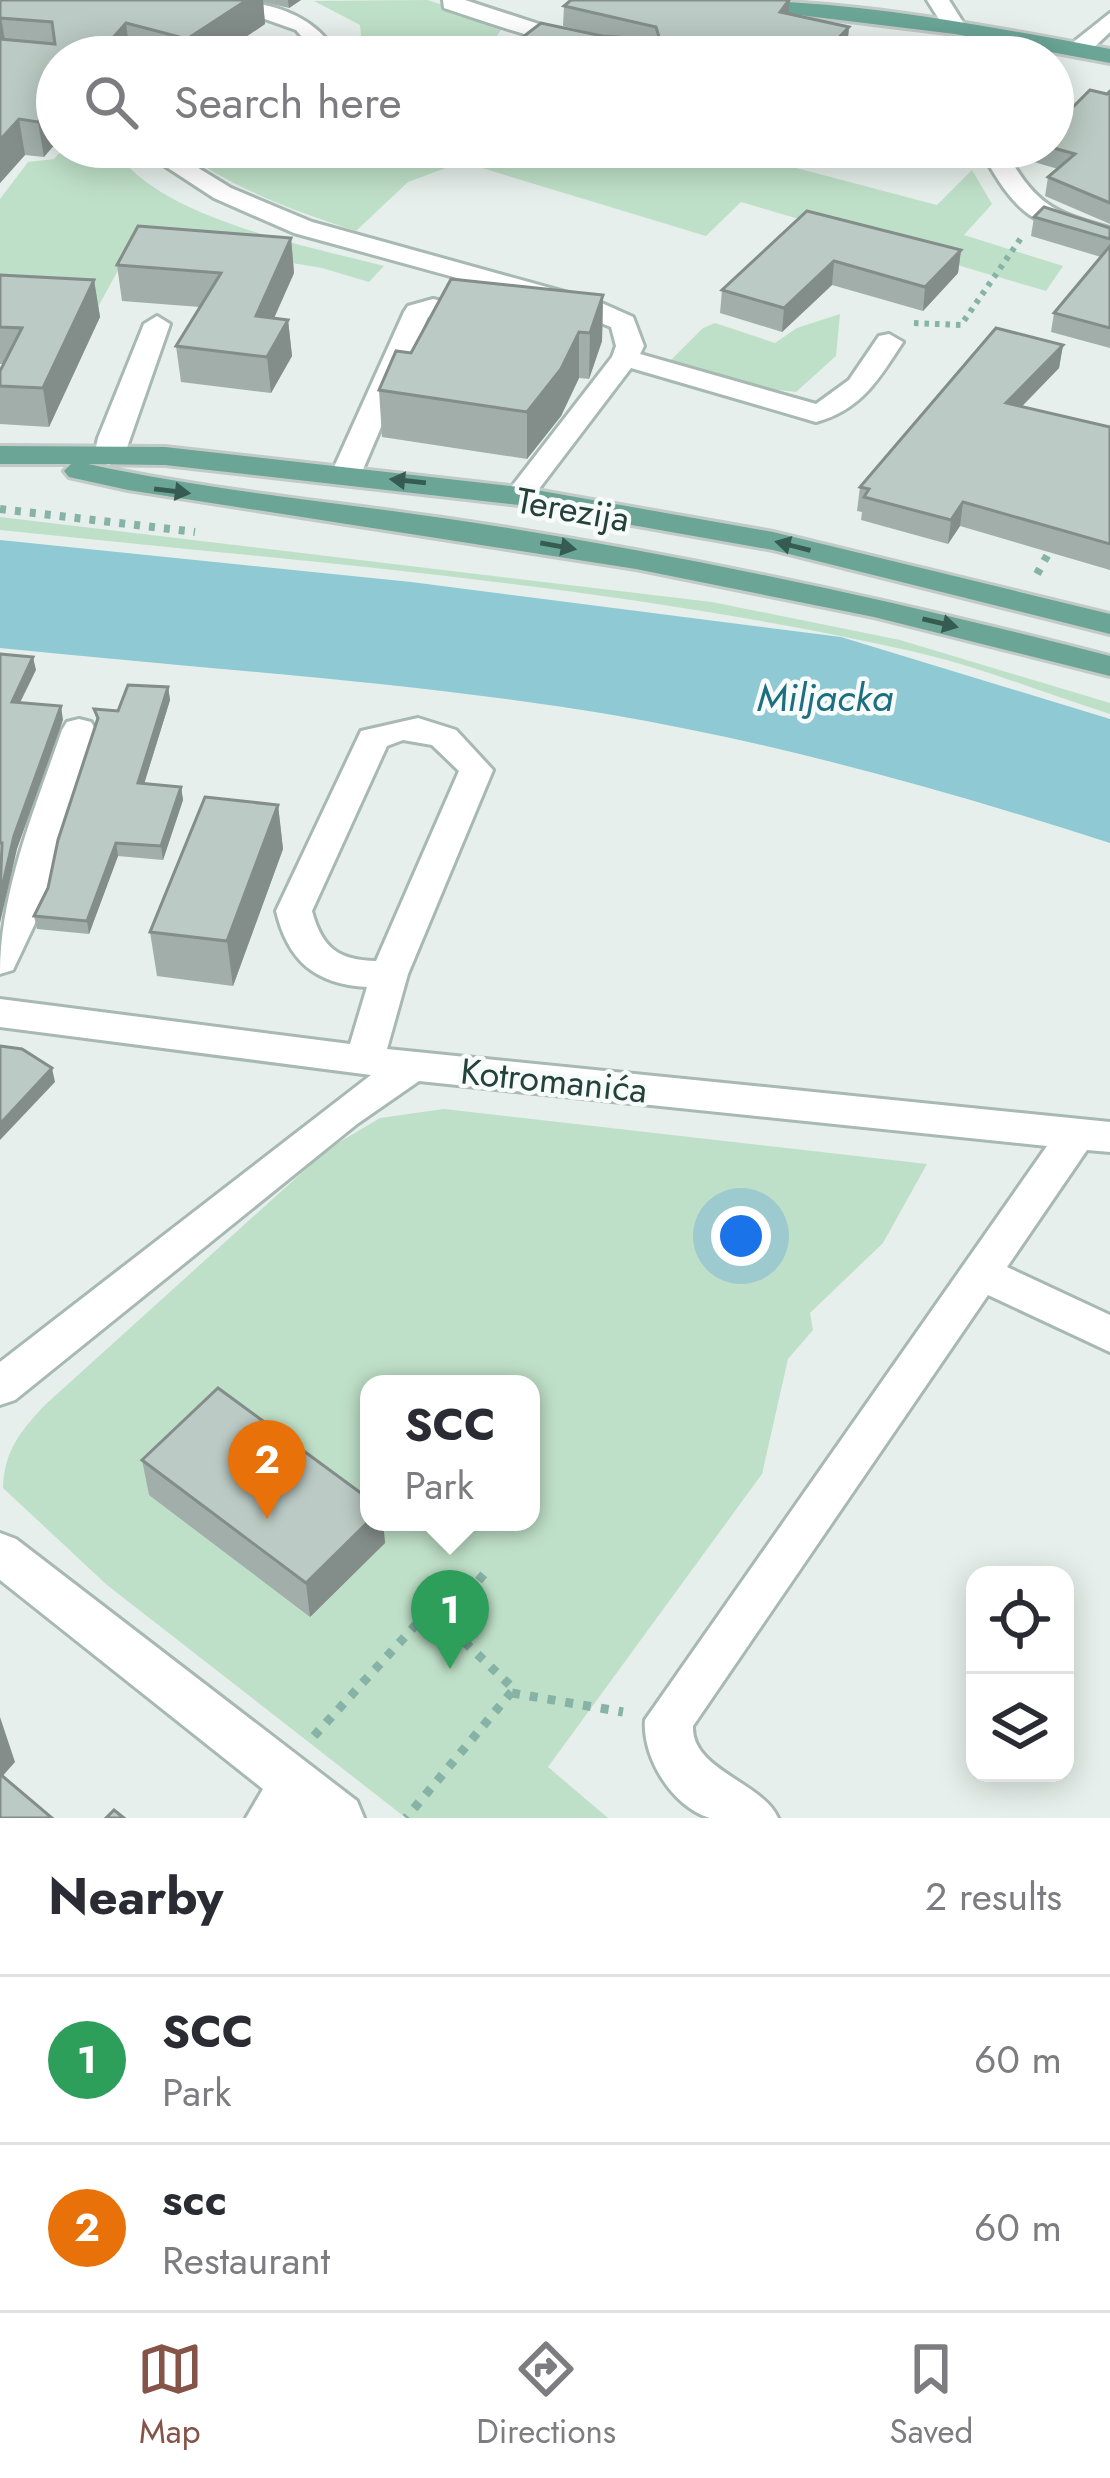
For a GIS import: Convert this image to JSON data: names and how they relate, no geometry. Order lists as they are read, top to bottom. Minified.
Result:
{"streets":{"main road":["Terezija"],"street":["Kotromanića"]},"water":["Miljacka"],"page":{"search":"Search here","popup":["SCC","Park"],"pins":["2","1"],"heading":["Nearby","2 results"],"list":[{"mark":"1","name":"SCC","note":"Park","value":"60 m"},{"mark":"2","name":"scc","note":"Restaurant","value":"60 m"}],"nav":["Map","Directions","Saved"]}}
